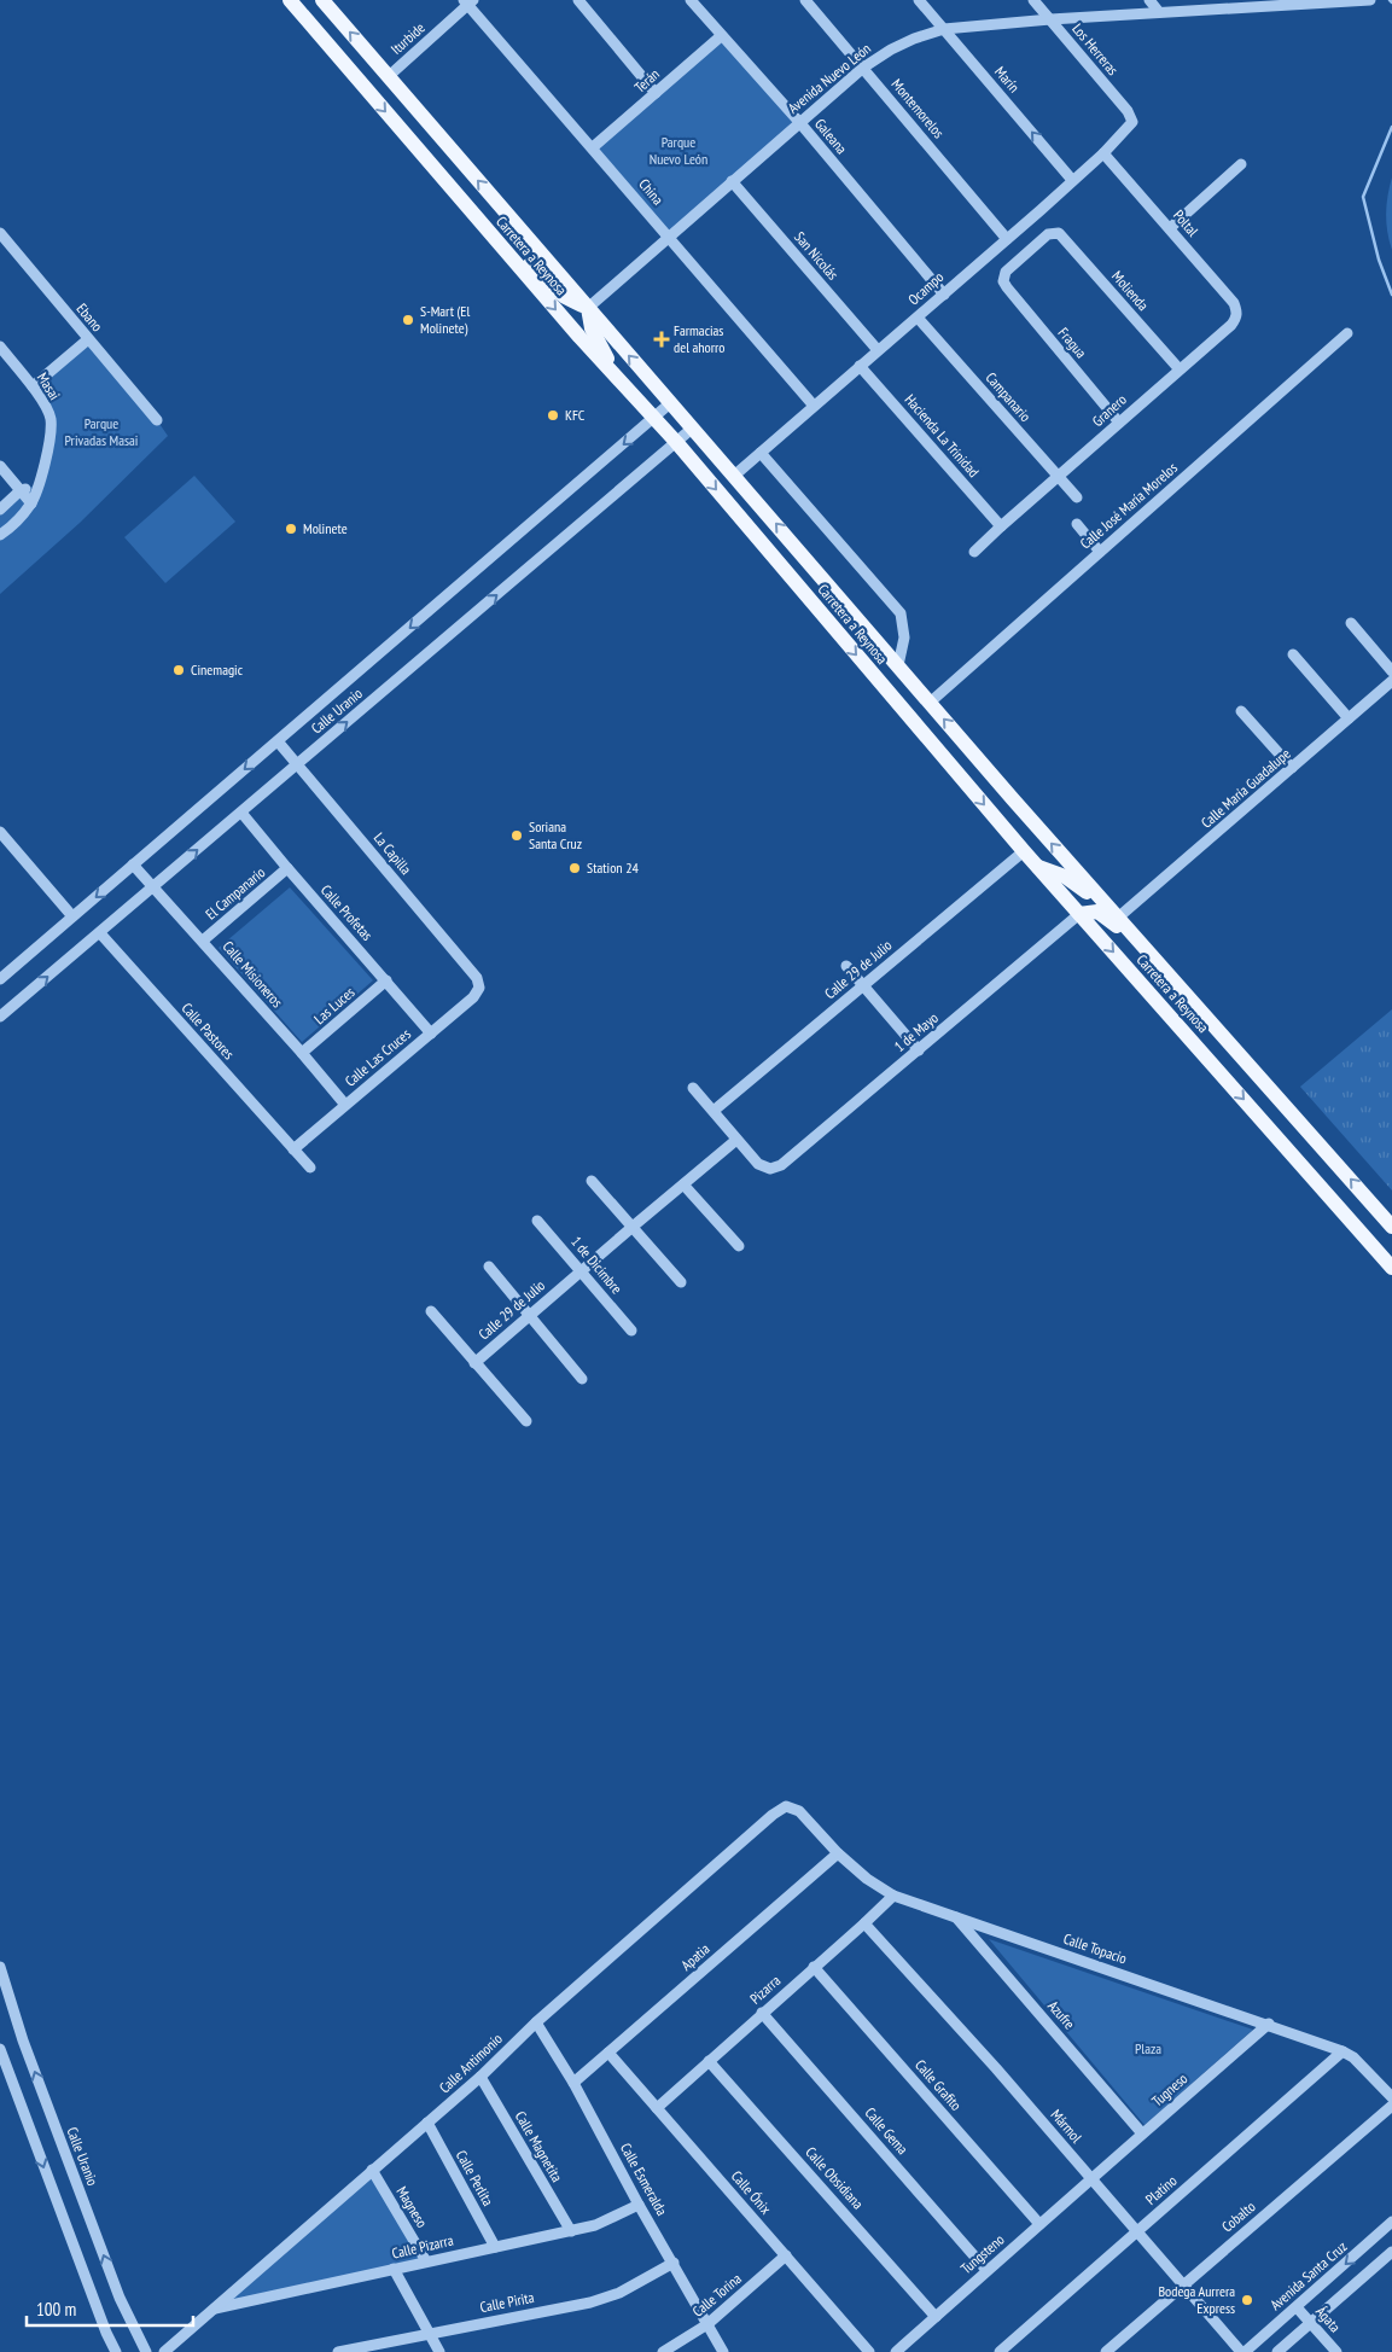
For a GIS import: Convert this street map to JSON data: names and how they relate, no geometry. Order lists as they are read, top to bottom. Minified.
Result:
{"streets":{"main road":["Carretera a Reynosa"],"street":["Iturbide","Los Herreras","Avenida Nuevo León","Marín","Terán","Montemorelos","Galeana","China","Poltal","San Nicolás","Ocampo","Molienda","Ebano","Fragua","Masai","Campanario","Granero","Hacienda La Trinidad","Calle José María Morelos","Calle Uranio","Calle María Guadalupe","La Capilla","El Campanario","Calle Profetas","Calle 29 de Julio","Calle Misioneros","Las Luces","Calle Pastores","1 de Mayo","Calle Las Cruces","1 de Dicimbre","Calle Topacio","Apatia","Pizarra","Azufre","Calle Antimonio","Calle Grafito","Tugneso","Mármol","Calle Gema","Calle Magnetita","Calle Perlita","Calle Obsidiana","Calle Esmeralda","Platino","Calle Ónix","Magneso","Cobalto","Calle Pizarra","Tungsteno","Avenida Santa Cruz","Calle Torina","Calle Pirita","Ágata"]},"crossings":[["Iturbide","China"],["Iturbide","Carretera a Reynosa"],["Los Herreras","Avenida Nuevo León"],["Los Herreras","Ocampo"],["Avenida Nuevo León","Marín"],["Avenida Nuevo León","Montemorelos"],["Avenida Nuevo León","Galeana"],["Avenida Nuevo León","China"],["Avenida Nuevo León","Carretera a Reynosa"],["Avenida Nuevo León","San Nicolás"],["Marín","Ocampo"],["Terán","Galeana"],["Terán","China"],["Montemorelos","Ocampo"],["Galeana","Ocampo"],["China","Ocampo"],["Poltal","Ocampo"],["Poltal","Granero"],["Carretera a Reynosa","Ocampo"],["Carretera a Reynosa","Calle José María Morelos"],["Carretera a Reynosa","Calle Uranio"],["Carretera a Reynosa","Calle María Guadalupe"],["Carretera a Reynosa","Calle 29 de Julio"],["Carretera a Reynosa","1 de Mayo"],["San Nicolás","Ocampo"],["Ocampo","Campanario"],["Ocampo","Hacienda La Trinidad"],["Molienda","Fragua"],["Molienda","Granero"],["Fragua","Granero"],["Campanario","Granero"],["Granero","Hacienda La Trinidad"],["Calle Uranio","La Capilla"],["Calle Uranio","Calle Profetas"],["Calle Uranio","Calle Misioneros"],["Calle Uranio","Calle Pastores"],["La Capilla","Calle Las Cruces"],["El Campanario","Calle Profetas"],["El Campanario","Calle Misioneros"],["Calle Profetas","Las Luces"],["Calle Profetas","Calle Las Cruces"],["Calle 29 de Julio","1 de Mayo"],["Calle 29 de Julio","1 de Dicimbre"],["Calle Misioneros","Las Luces"],["Calle Misioneros","Calle Las Cruces"],["Calle Pastores","Calle Las Cruces"],["Calle Topacio","Apatia"],["Calle Topacio","Pizarra"],["Calle Topacio","Azufre"],["Calle Topacio","Calle Antimonio"],["Calle Topacio","Tugneso"],["Calle Topacio","Platino"],["Apatia","Calle Esmeralda"],["Apatia","Calle Ónix"],["Pizarra","Calle Grafito"],["Pizarra","Mármol"],["Pizarra","Calle Gema"],["Pizarra","Calle Obsidiana"],["Pizarra","Calle Ónix"],["Azufre","Tugneso"],["Calle Antimonio","Calle Magnetita"],["Calle Antimonio","Calle Perlita"],["Calle Antimonio","Calle Esmeralda"],["Calle Antimonio","Magneso"],["Calle Antimonio","Calle Pizarra"],["Calle Grafito","Tungsteno"],["Tugneso","Mármol"],["Tugneso","Tungsteno"],["Mármol","Platino"],["Mármol","Cobalto"],["Mármol","Tungsteno"],["Mármol","Avenida Santa Cruz"],["Calle Gema","Tungsteno"],["Calle Magnetita","Calle Pizarra"],["Calle Perlita","Calle Pizarra"],["Calle Obsidiana","Tungsteno"],["Calle Esmeralda","Calle Pizarra"],["Calle Esmeralda","Calle Torina"],["Calle Esmeralda","Calle Pirita"],["Calle Ónix","Calle Torina"],["Magneso","Calle Pizarra"],["Avenida Santa Cruz","Ágata"]],"one_way":["Marín"],"parks":["Parque Nuevo León","Parque Privadas Masai","Plaza"],"places":{"other":["S-Mart (El Molinete)","KFC","Molinete","Cinemagic","Soriana Santa Cruz","Station 24","Bodega Aurrera Express"],"health":["Farmacias del ahorro"]},"scale_bar":"100 m"}
